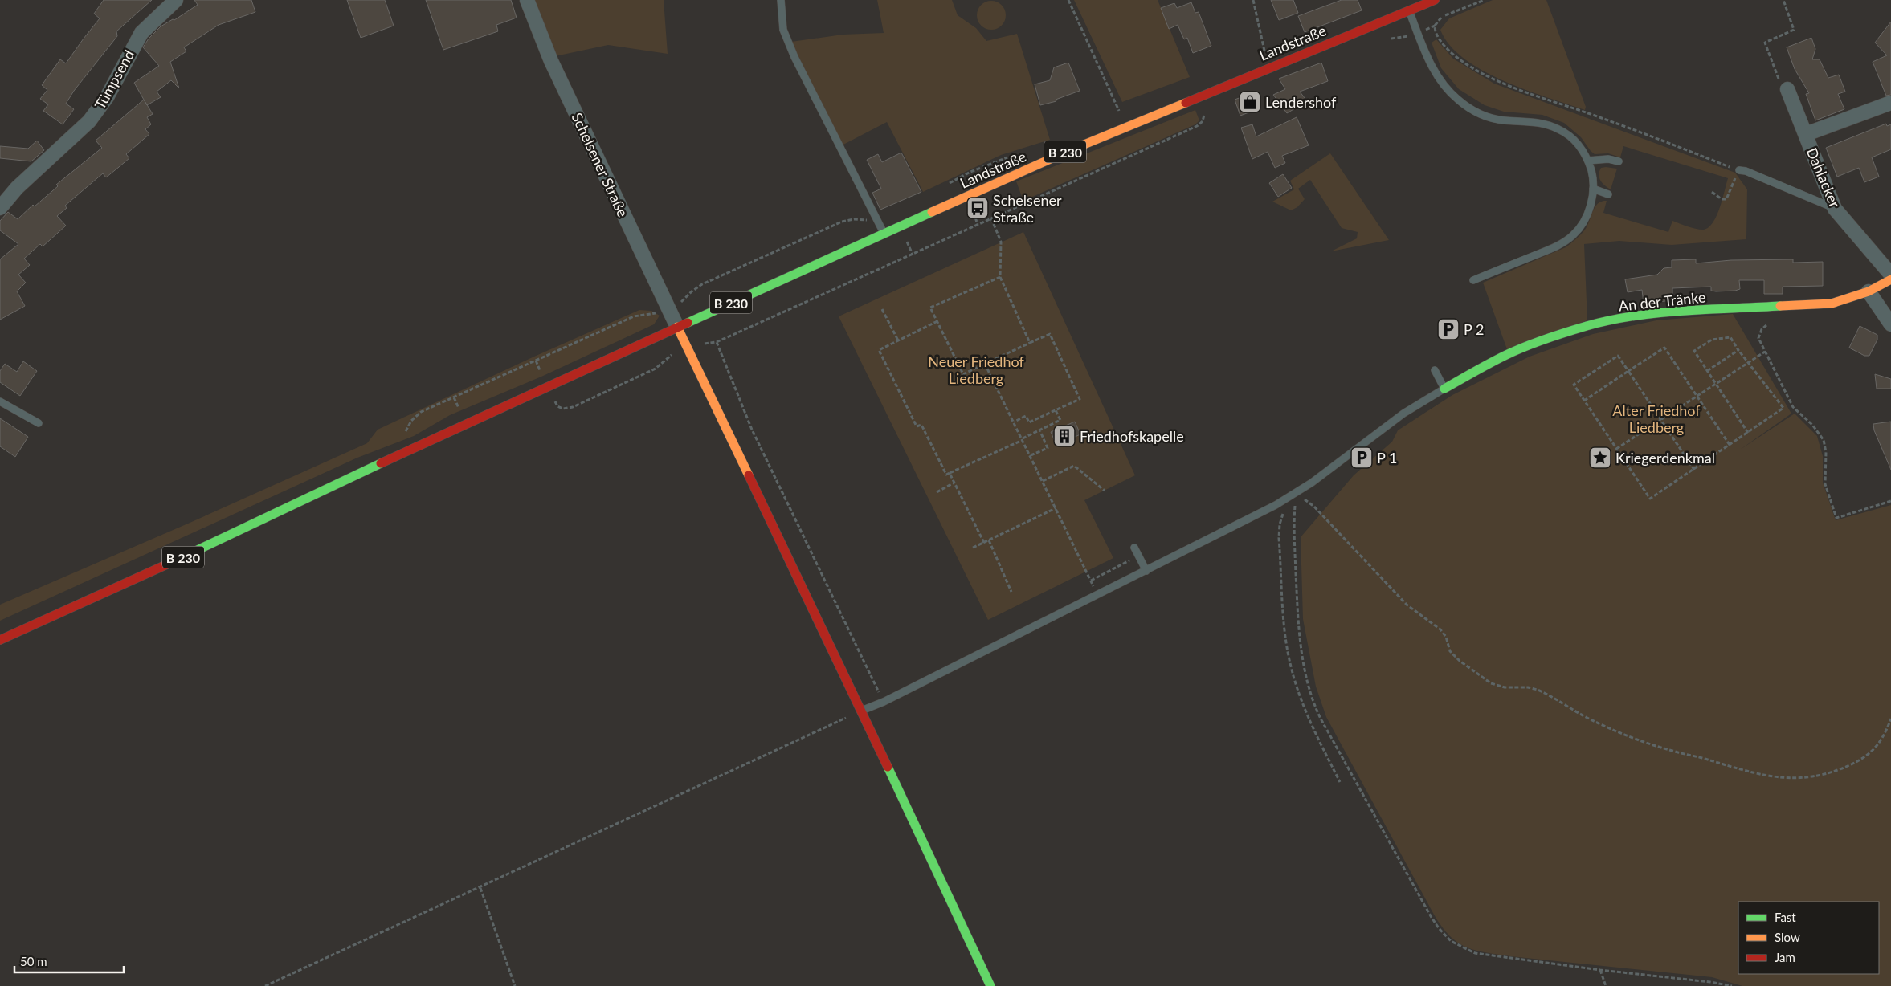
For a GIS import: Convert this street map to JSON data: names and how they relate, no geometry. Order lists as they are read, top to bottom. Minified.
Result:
{"streets":{"main road":["Landstraße","B 230","An der Tränke"],"street":["Tümpsend","Schelsener Straße","Dahlacker"]},"crossings":[["Landstraße","B 230"],["Landstraße","Schelsener Straße"],["B 230","Schelsener Straße"]],"parks":["Neuer Friedhof Liedberg","Alter Friedhof Liedberg"],"places":{"shop":["Lendershof"],"bus stop":["Schelsener Straße"],"parking":["P 2","P 1"],"building":["Friedhofskapelle"],"place":["Kriegerdenkmal"]},"legend":["Fast","Slow","Jam"],"scale_bar":"50 m"}
